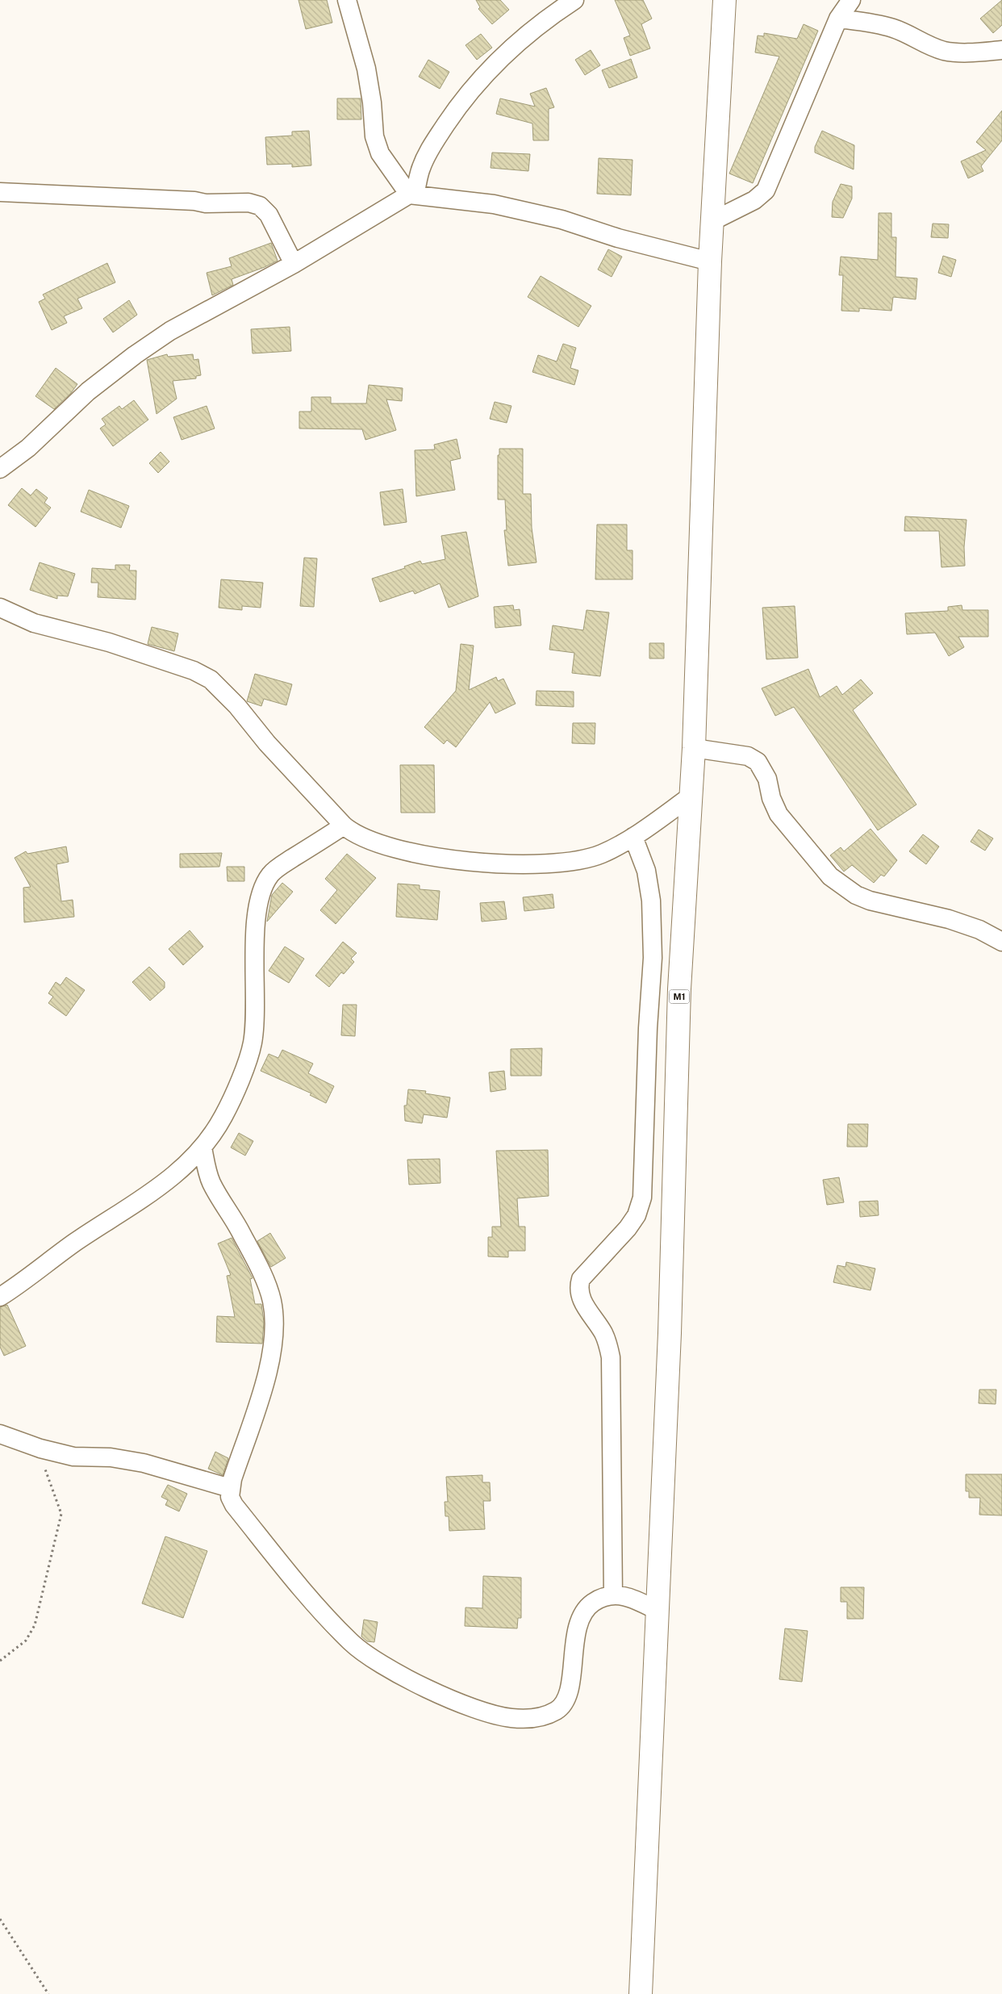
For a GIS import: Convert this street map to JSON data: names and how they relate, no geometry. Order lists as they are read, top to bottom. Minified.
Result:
{"streets":{"highway":["M1"]}}
